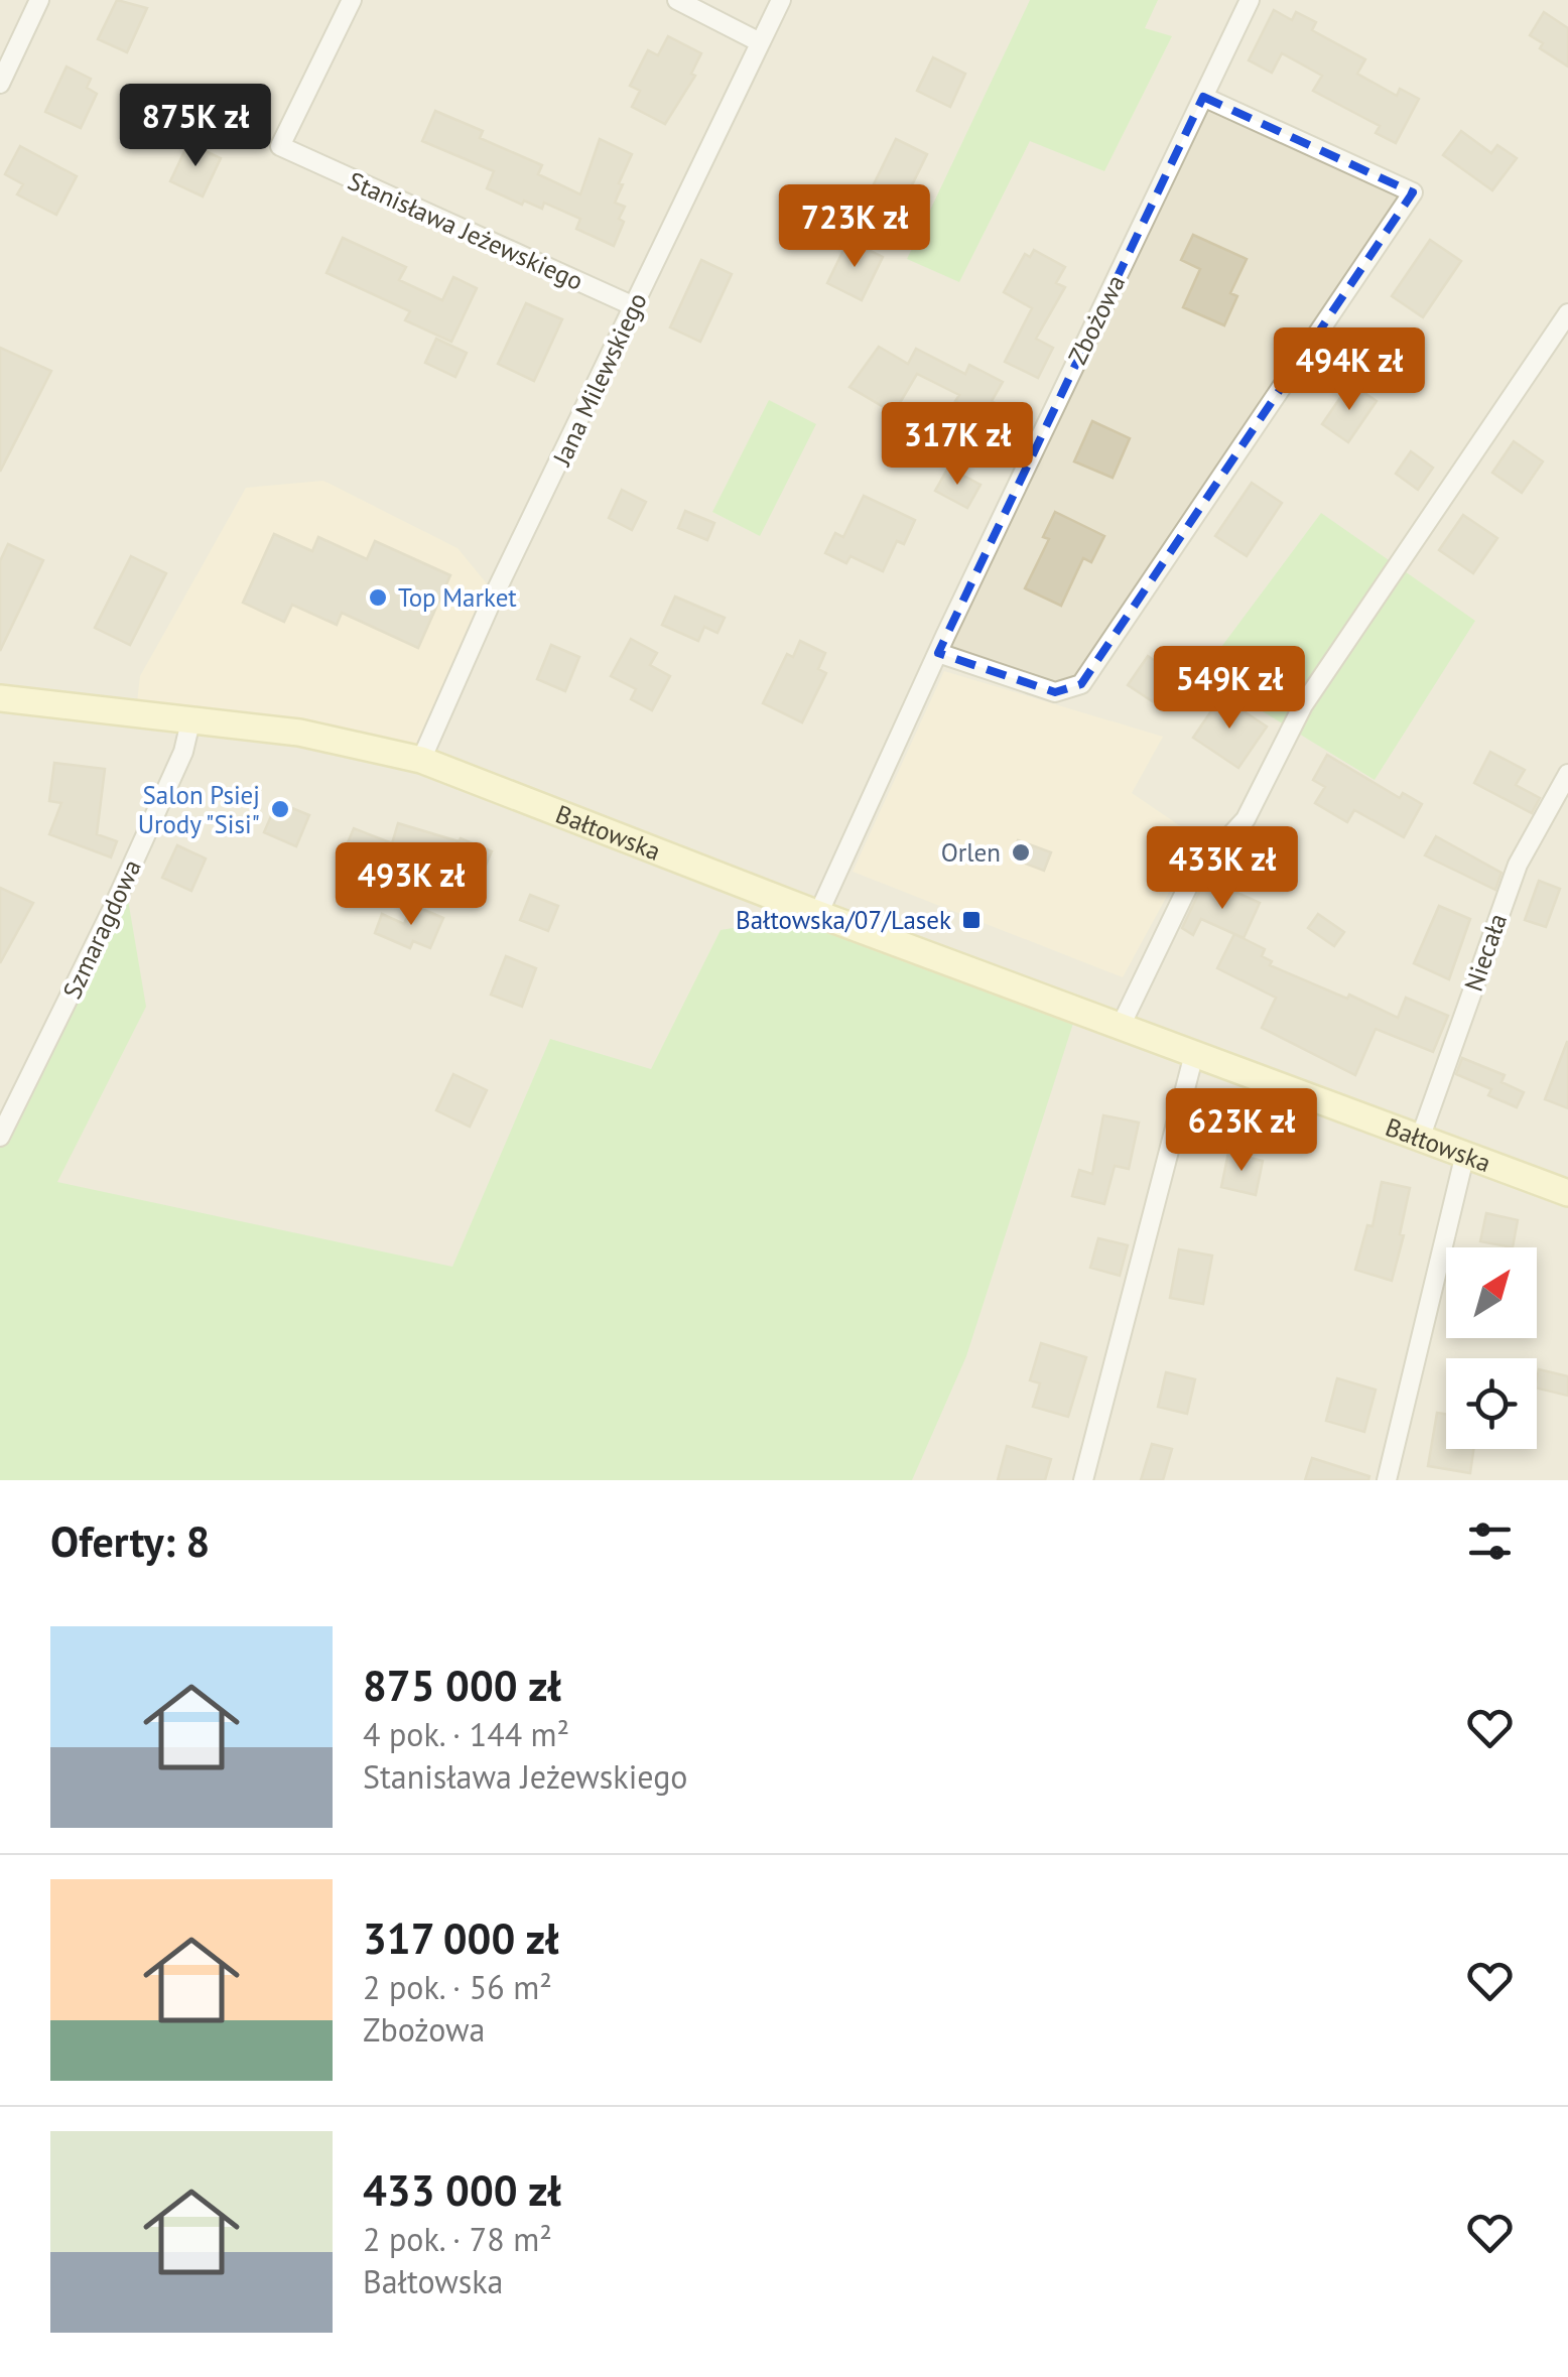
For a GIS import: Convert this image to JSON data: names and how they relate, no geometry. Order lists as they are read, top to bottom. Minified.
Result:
{"streets":{"main road":["Bałtowska"],"street":["Stanisława Jeżewskiego","Zbożowa","Jana Milewskiego","Szmaragdowa","Niecała"]},"crossings":[["Stanisława Jeżewskiego","Jana Milewskiego"],["Zbożowa","Bałtowska"],["Jana Milewskiego","Bałtowska"],["Bałtowska","Szmaragdowa"],["Bałtowska","Niecała"]],"places":{"other":["Top Market","Salon Psiej Urody \"Sisi\"","Orlen"],"transit":["Bałtowska/07/Lasek"]},"north":"top right","page":{"price":["875K zł","723K zł","494K zł","317K zł","549K zł","433K zł","493K zł","623K zł"],"heading":"Oferty: 8","list":[{"name":"875 000 zł","note":"4 pok. · 144 m² · Stanisława Jeżewskiego"},{"name":"317 000 zł","note":"2 pok. · 56 m² · Zbożowa"},{"name":"433 000 zł","note":"2 pok. · 78 m² · Bałtowska"}]}}
